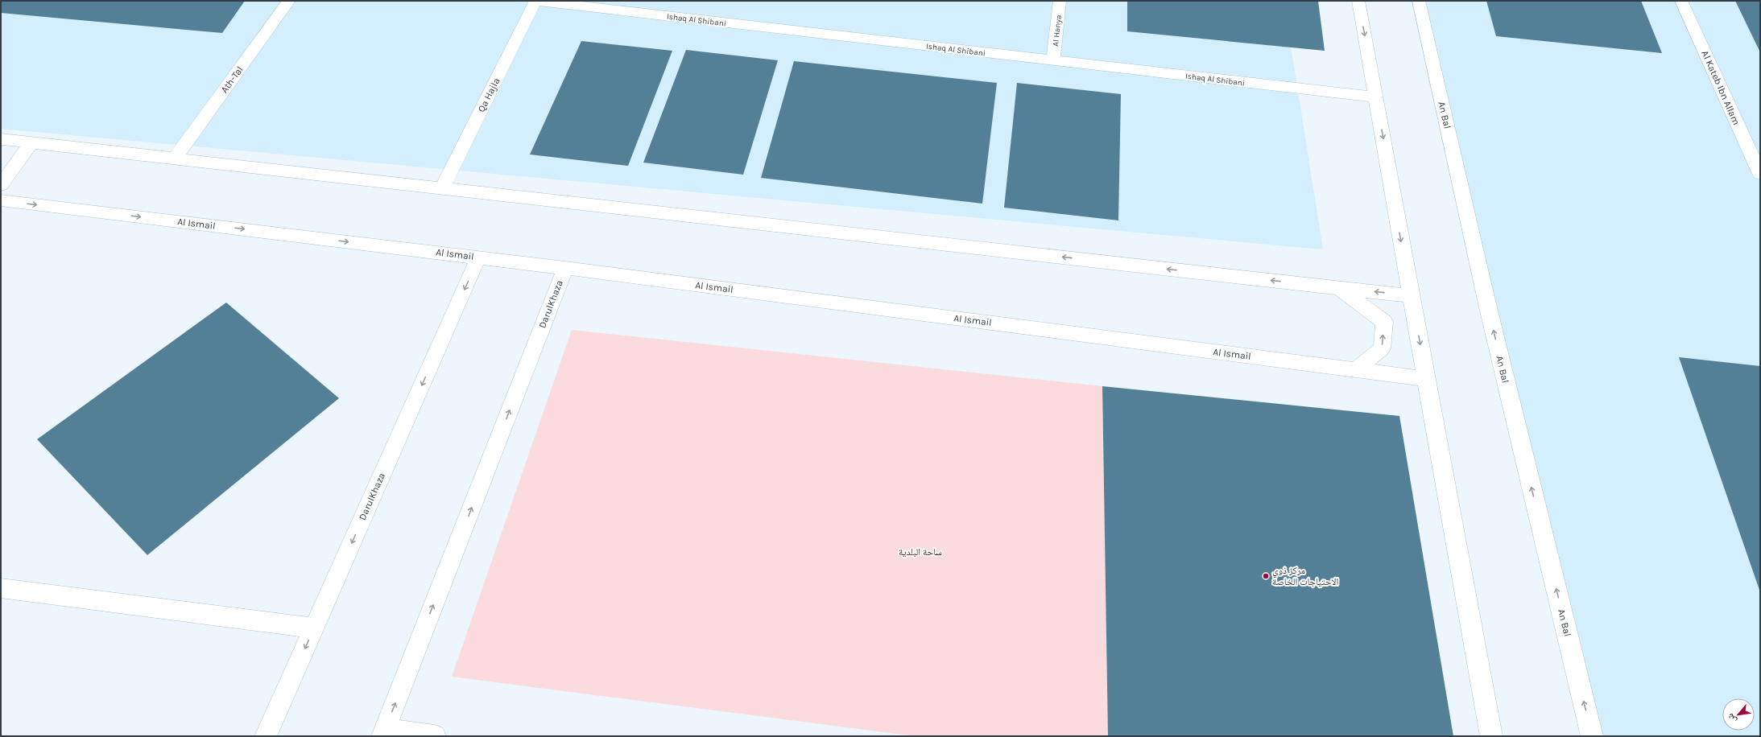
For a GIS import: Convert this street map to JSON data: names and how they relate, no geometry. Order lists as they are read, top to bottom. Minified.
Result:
{"streets":{"street":["Ishaq Al Shibani","Al Hanya","Ath-Tal","Al Kateb Ibn Allam","Qa Hajla","An Bal","Al Ismail","DarulKhaza"]},"crossings":[["Ishaq Al Shibani","Al Hanya"],["Ishaq Al Shibani","Qa Hajla"],["Al Ismail","DarulKhaza"]],"parks":["ساحة البلدية"],"places":["مركز ذوي الاحتياجات الخاصة"],"north":"bottom left"}
